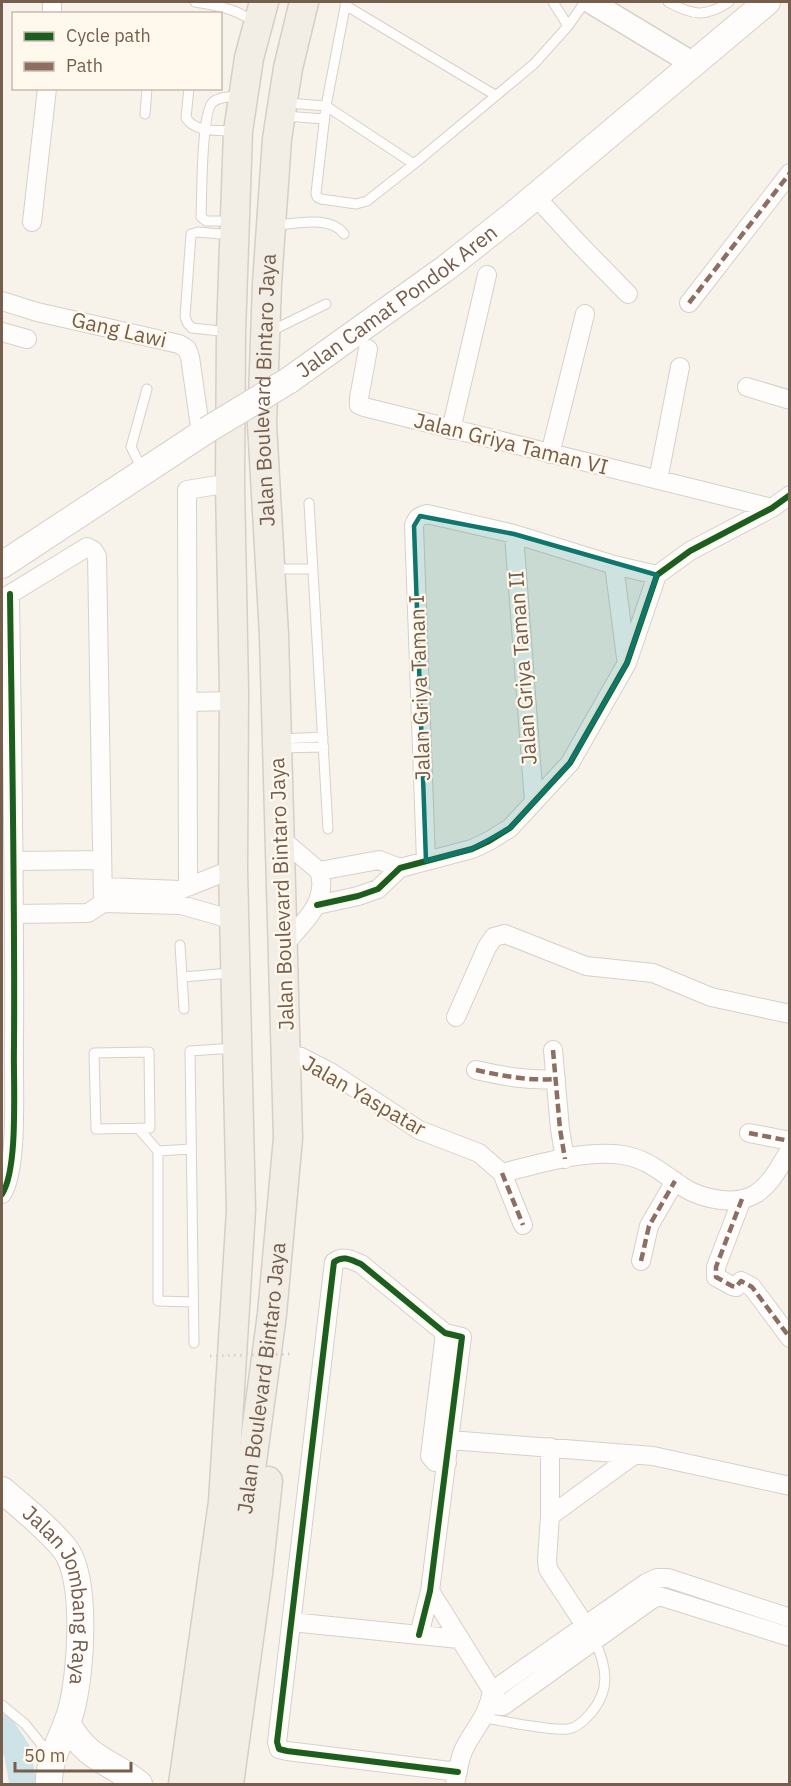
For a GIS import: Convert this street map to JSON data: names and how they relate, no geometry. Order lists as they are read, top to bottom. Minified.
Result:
{"streets":{"main road":["Jalan Camat Pondok Aren","Jalan Boulevard Bintaro Jaya","Jalan Jombang Raya"],"street":["Gang Lawi","Jalan Griya Taman VI","Jalan Griya Taman II","Jalan Griya Taman I","Jalan Yaspatar"]},"crossings":[["Jalan Camat Pondok Aren","Gang Lawi"],["Jalan Boulevard Bintaro Jaya","Jalan Yaspatar"],["Jalan Griya Taman II","Jalan Griya Taman I"]],"legend":["Cycle path","Path"],"scale_bar":"50 m"}
